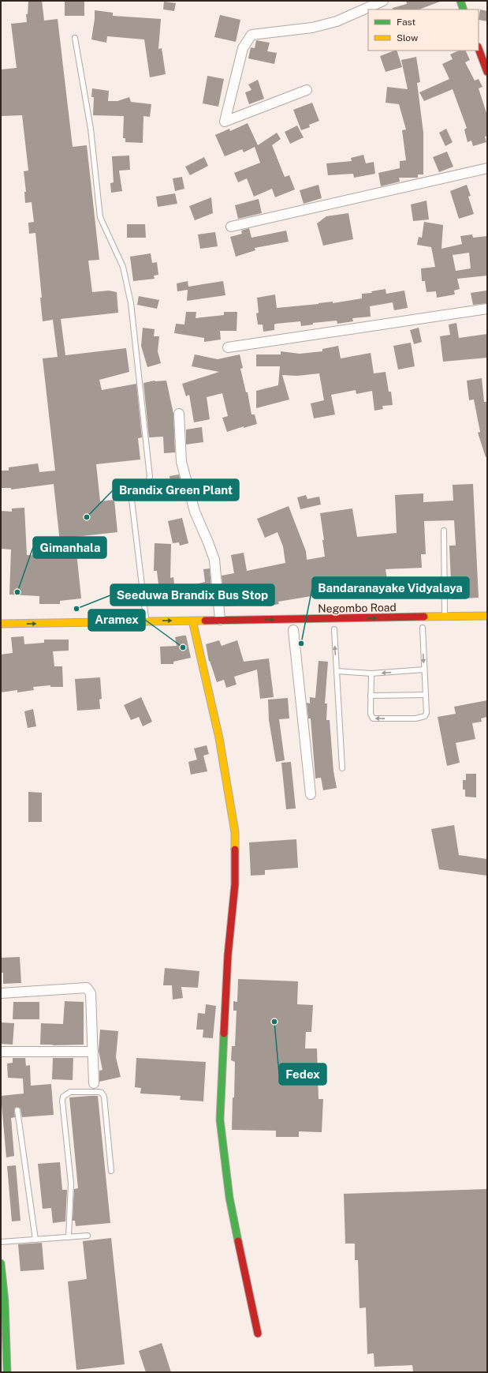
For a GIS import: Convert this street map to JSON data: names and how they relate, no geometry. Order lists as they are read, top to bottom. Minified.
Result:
{"streets":{"main road":["Negombo Road"]},"one_way":["Negombo Road"],"places":["Brandix Green Plant","Gimanhala","Seeduwa Brandix Bus Stop","Bandaranayake Vidyalaya","Aramex","Fedex"],"legend":["Fast","Slow"]}
